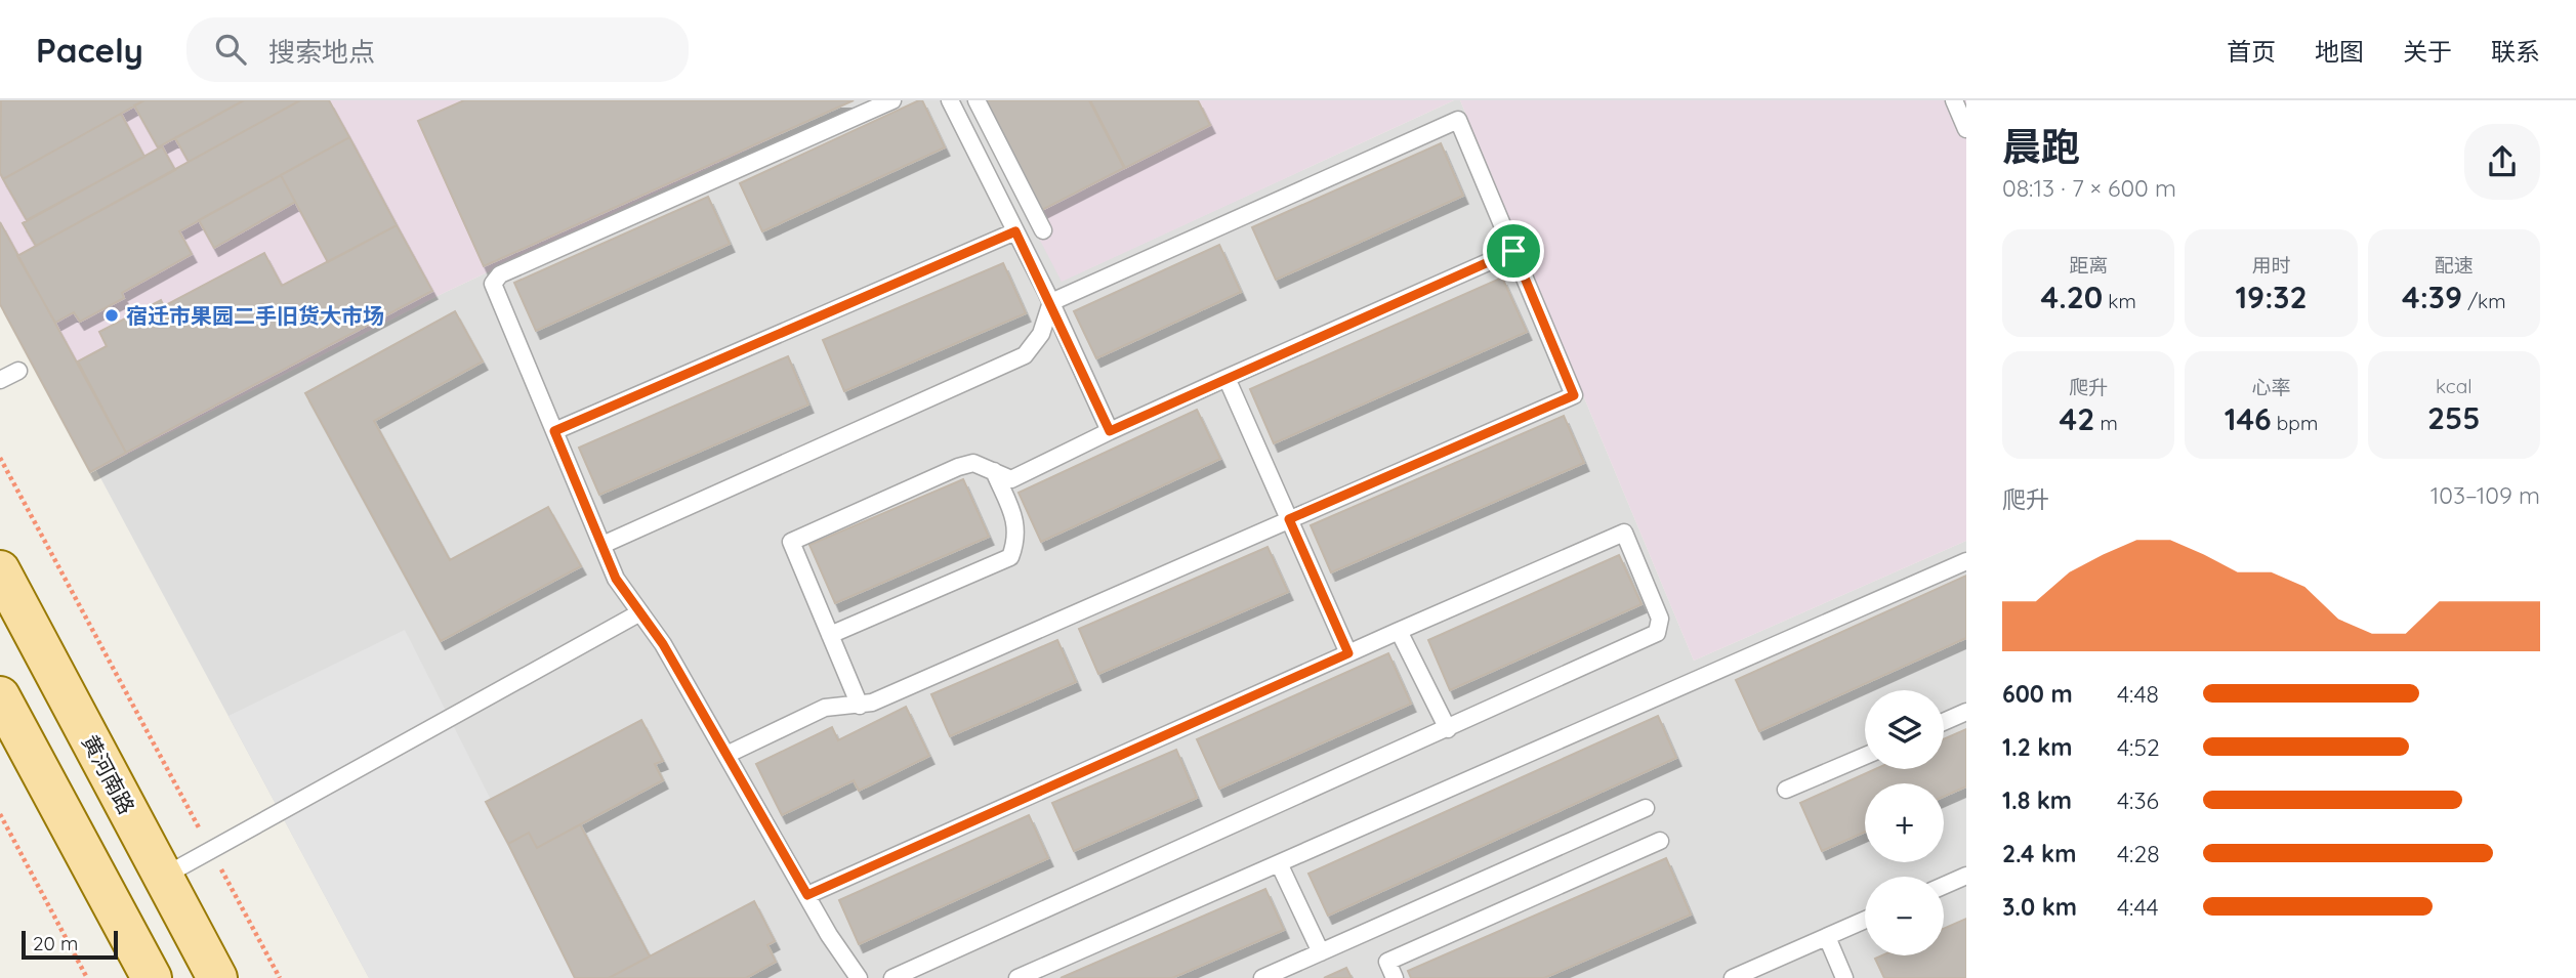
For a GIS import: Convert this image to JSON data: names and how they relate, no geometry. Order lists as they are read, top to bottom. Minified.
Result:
{"streets":{"main road":["黄河南路"]},"places":["宿迁市果园二手旧货大市场"],"scale_bar":"20 m","page":{"header":"Pacely","search":"搜索地点","nav":["首页","地图","关于","联系"],"heading":["晨跑","08:13 · 7 × 600 m"],"stats":[["距离","4.20 km"],["用时","19:32"],["配速","4:39 /km"],["爬升","42 m"],["心率","146 bpm"],["kcal","255"]],"chart":["爬升","103–109 m"],"list":[{"name":"600 m","note":"4:48"},{"name":"1.2 km","note":"4:52"},{"name":"1.8 km","note":"4:36"},{"name":"2.4 km","note":"4:28"},{"name":"3.0 km","note":"4:44"}],"map_buttons":["+","−"],"scale":"20 m"}}
